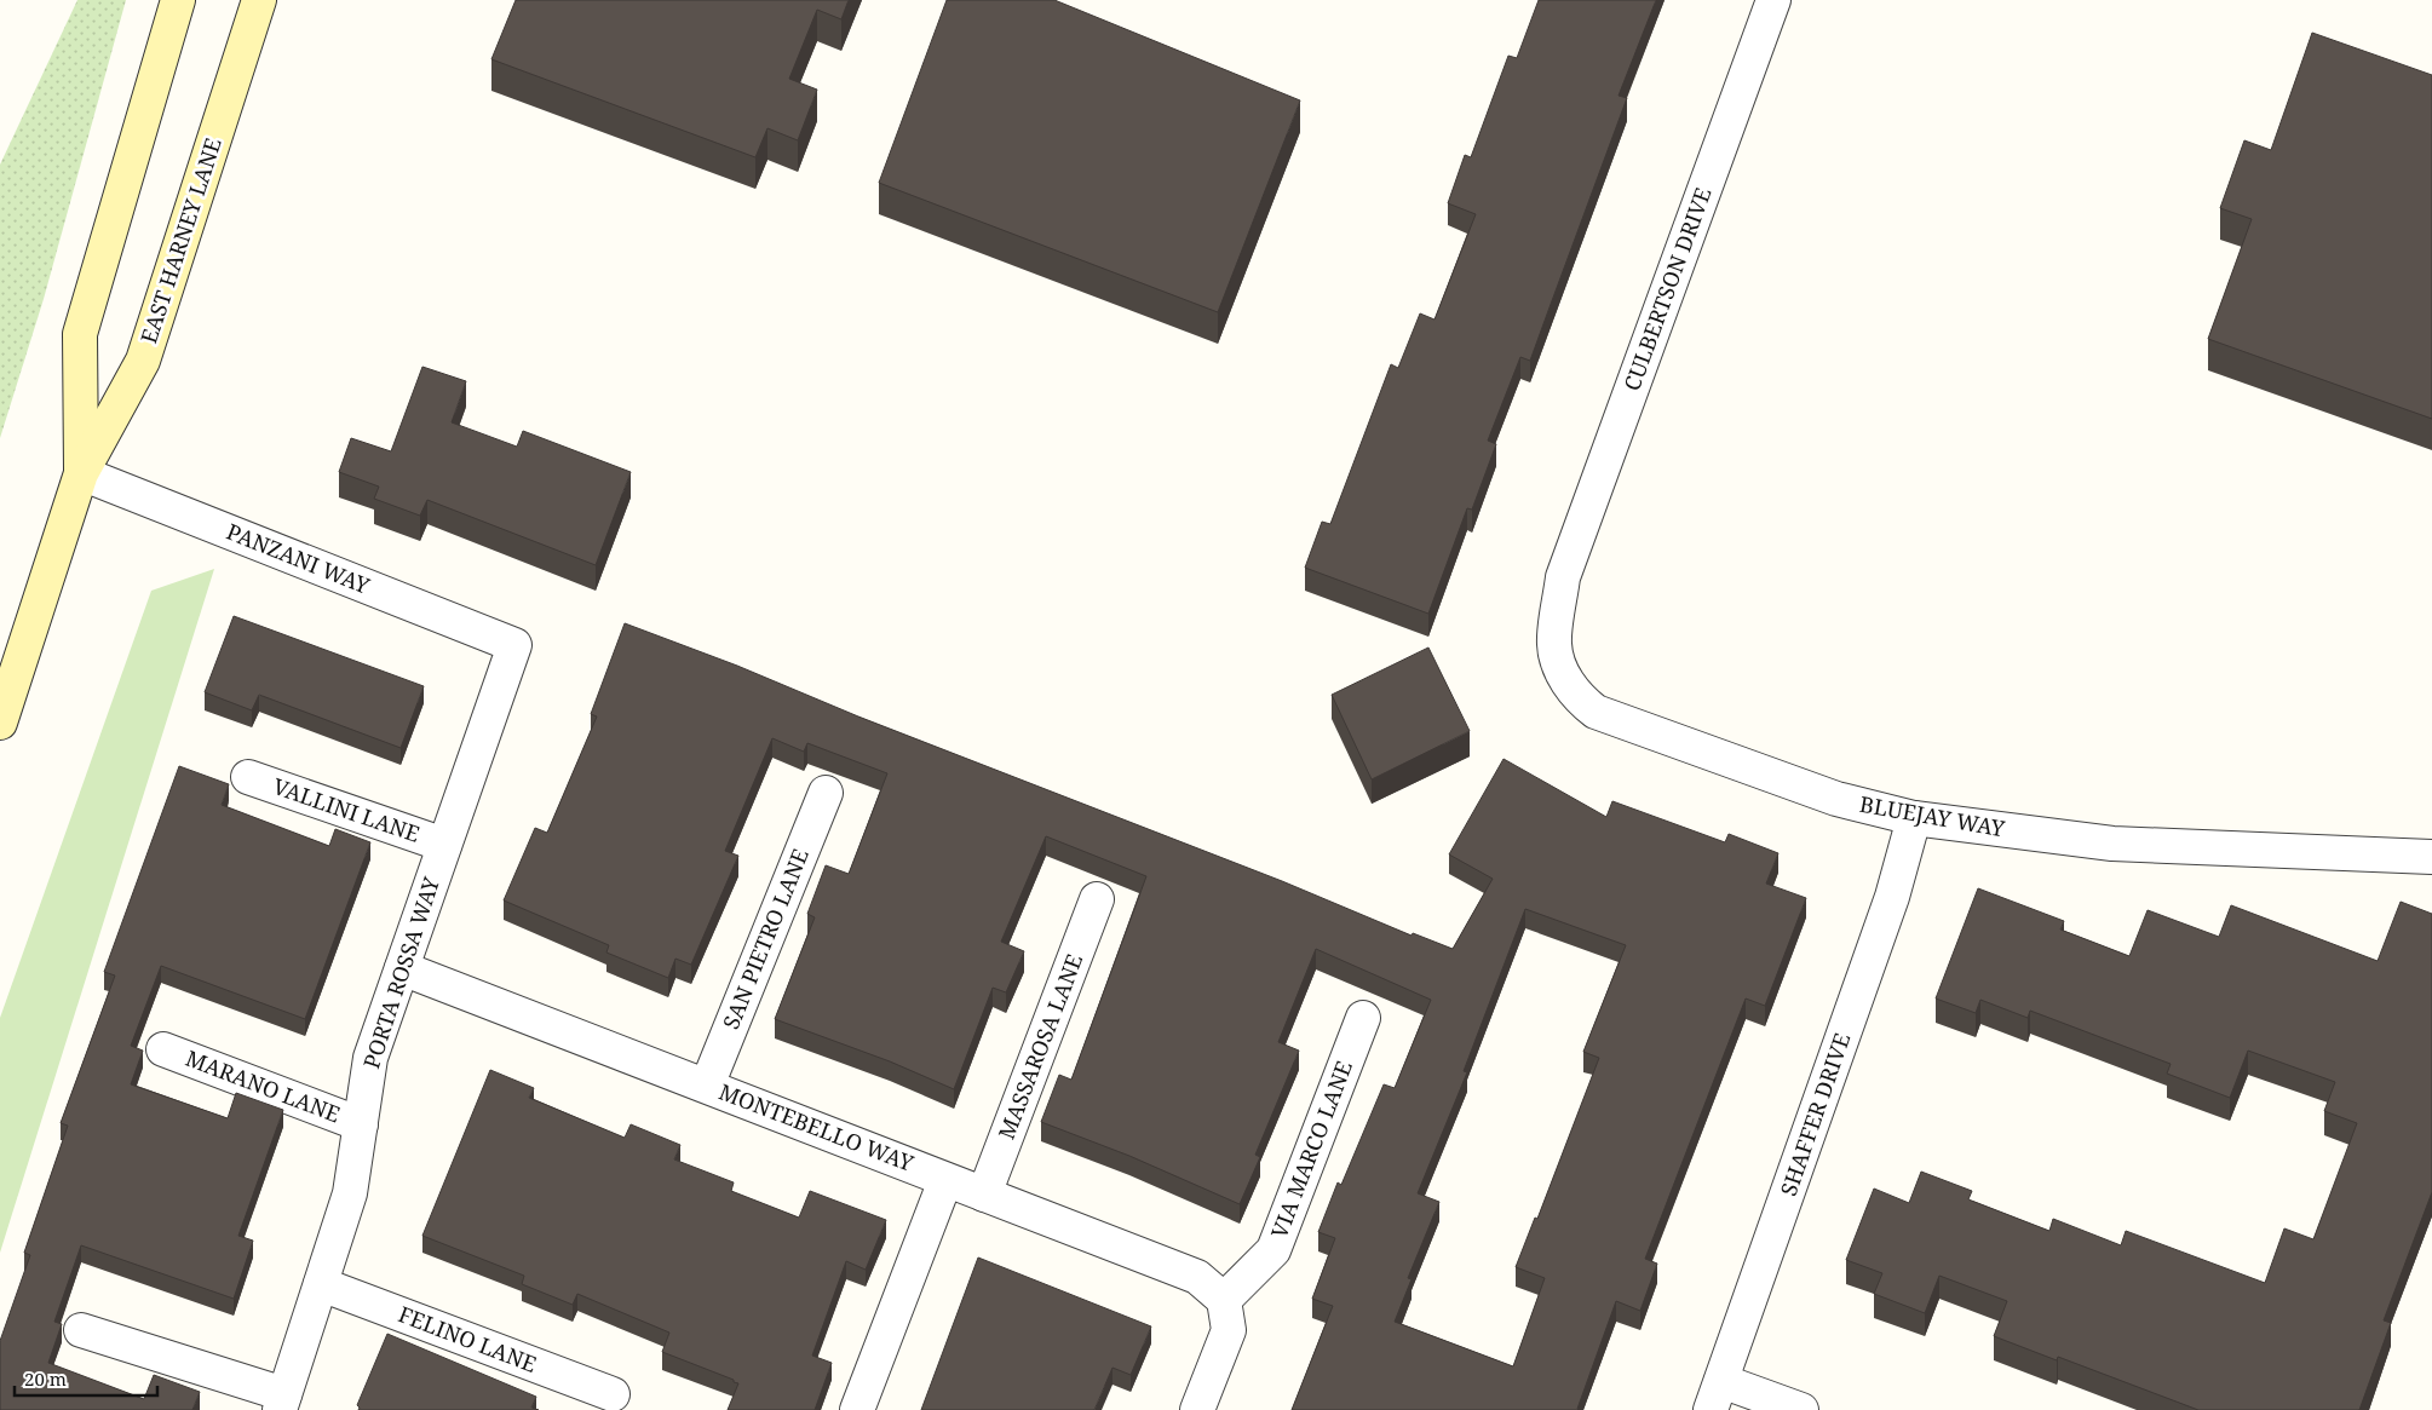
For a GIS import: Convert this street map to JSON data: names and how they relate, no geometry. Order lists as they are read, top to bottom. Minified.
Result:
{"streets":{"main road":["EAST HARNEY LANE"],"street":["CULBERTSON DRIVE","PANZANI WAY","VALLINI LANE","BLUEJAY WAY","SAN PIETRO LANE","PORTA ROSSA WAY","MASSAROSA LANE","MARANO LANE","SHAFFER DRIVE","MONTEBELLO WAY","VIA MARCO LANE","FELINO LANE"]},"crossings":[["EAST HARNEY LANE","PANZANI WAY"],["CULBERTSON DRIVE","BLUEJAY WAY"],["PANZANI WAY","PORTA ROSSA WAY"],["VALLINI LANE","PORTA ROSSA WAY"],["BLUEJAY WAY","SHAFFER DRIVE"],["SAN PIETRO LANE","MONTEBELLO WAY"],["PORTA ROSSA WAY","MARANO LANE"],["PORTA ROSSA WAY","MONTEBELLO WAY"],["PORTA ROSSA WAY","FELINO LANE"],["MASSAROSA LANE","MONTEBELLO WAY"],["MONTEBELLO WAY","VIA MARCO LANE"]],"scale_bar":"20 m"}
